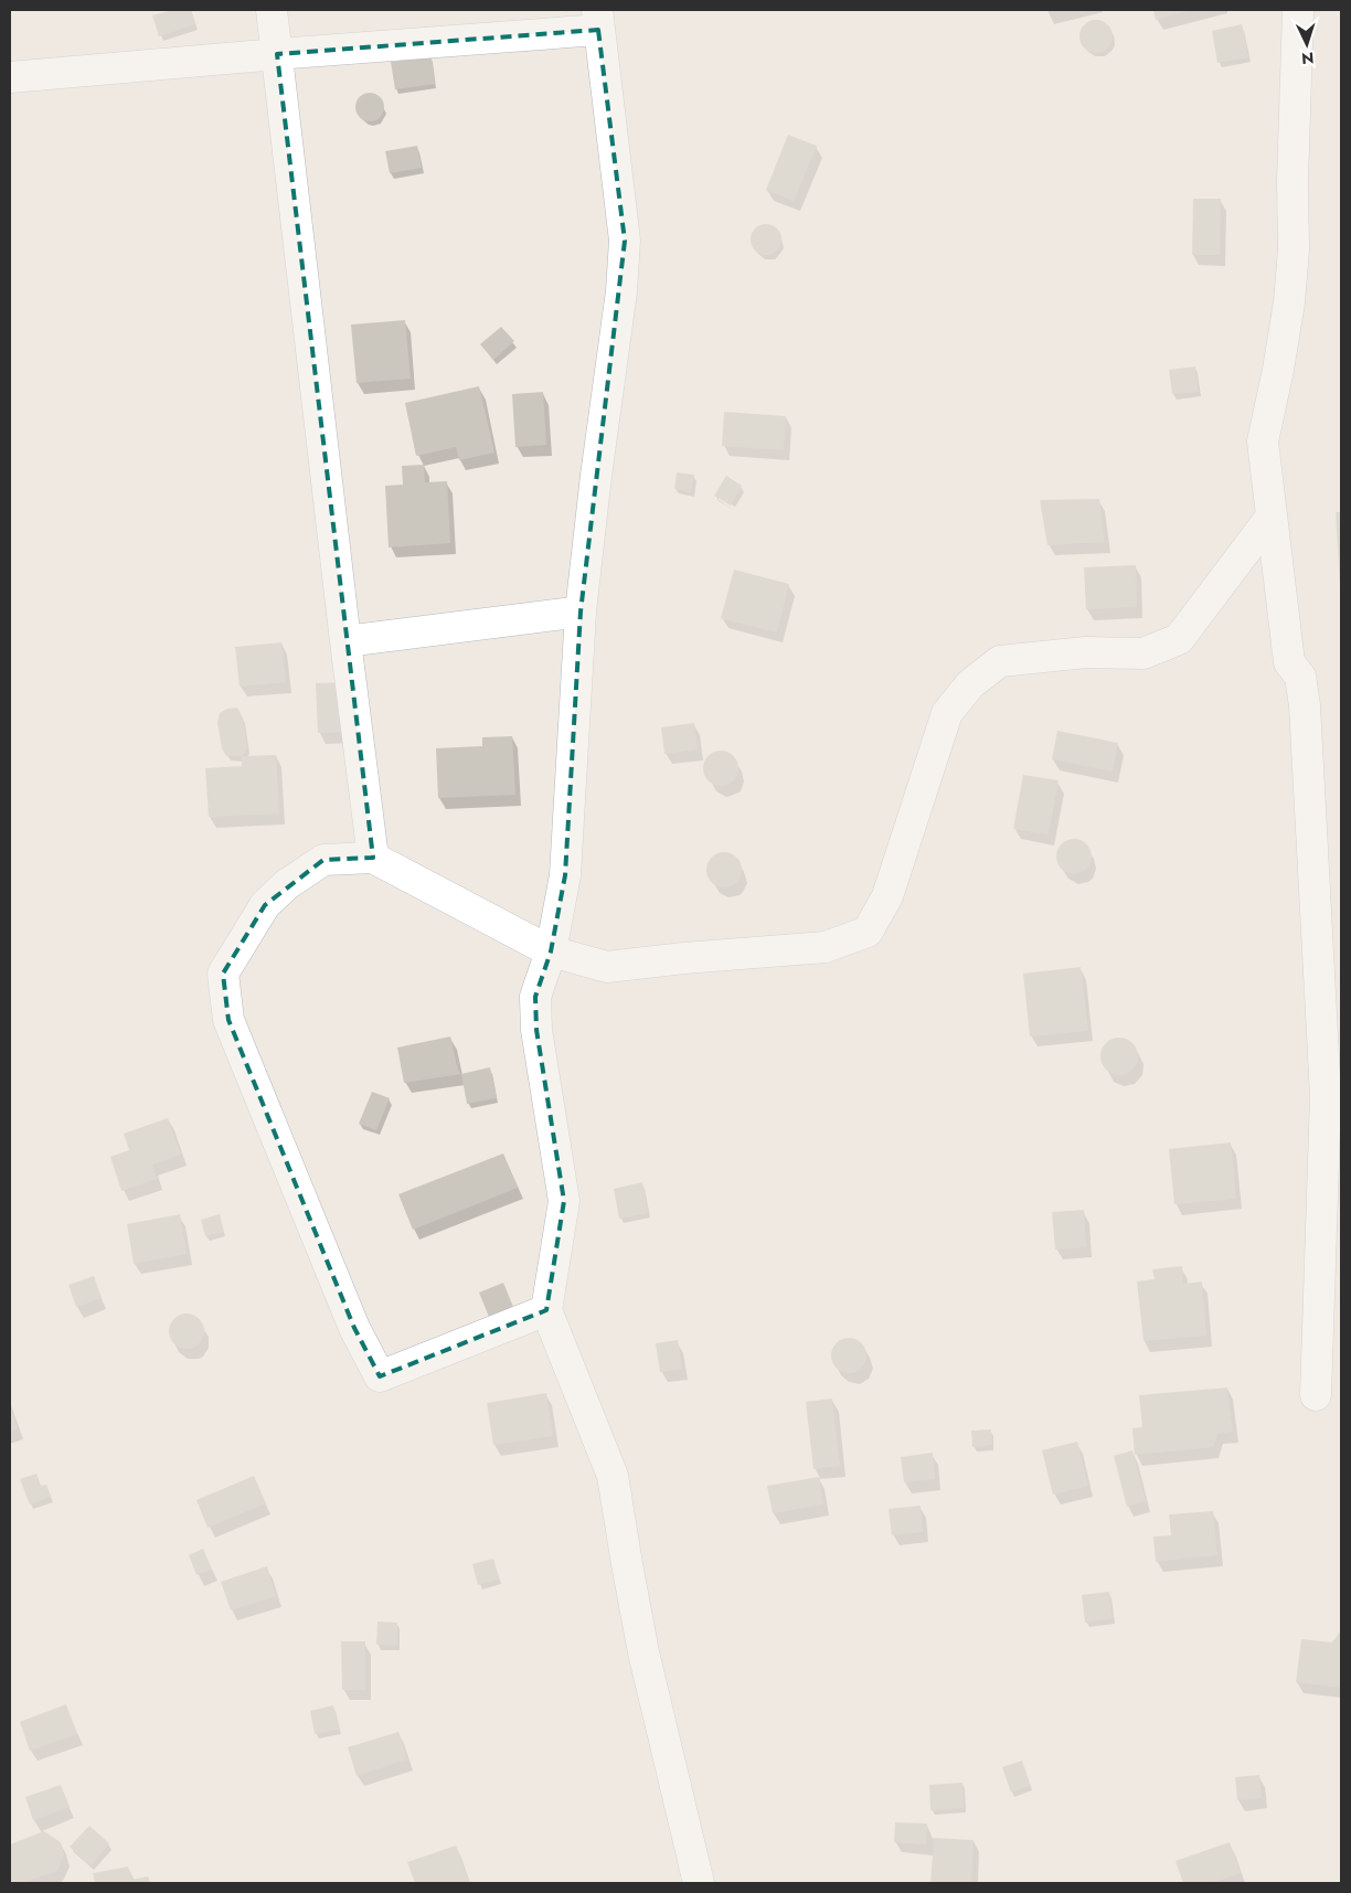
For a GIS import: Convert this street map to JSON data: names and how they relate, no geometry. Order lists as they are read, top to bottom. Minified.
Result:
{"north":"bottom"}
